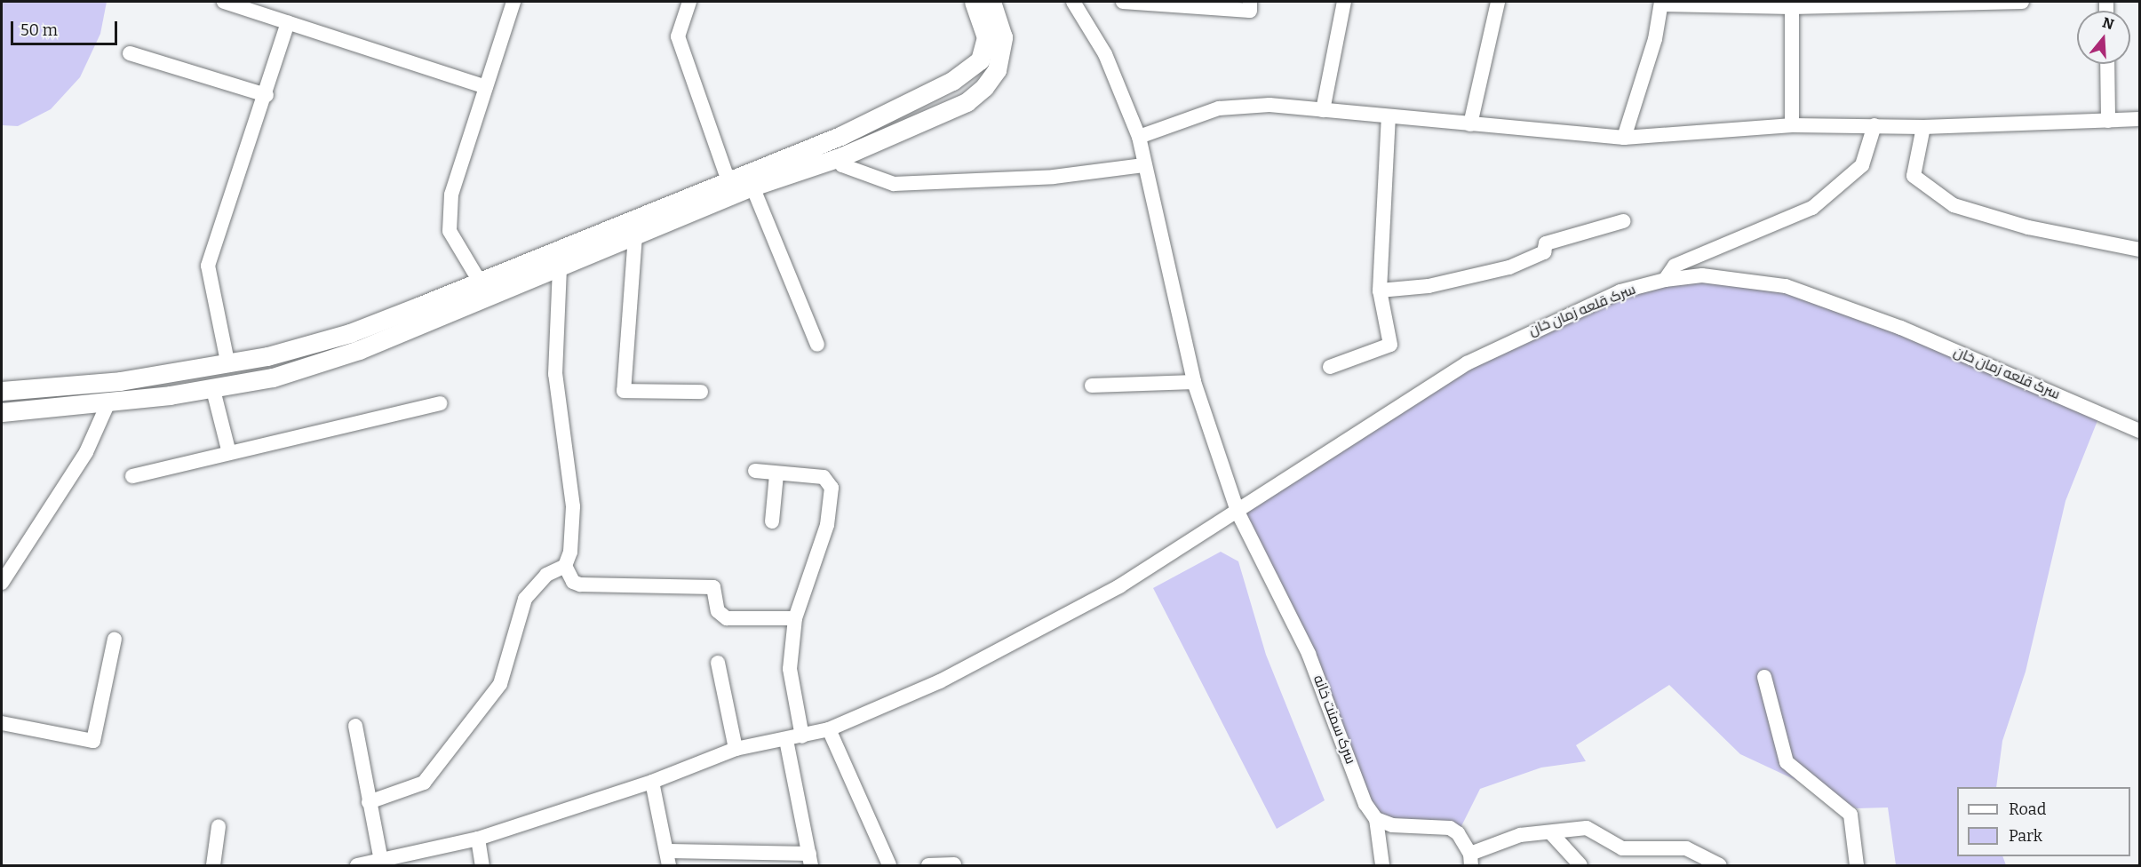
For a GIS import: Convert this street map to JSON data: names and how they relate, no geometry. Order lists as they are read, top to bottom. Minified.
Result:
{"streets":{"street":["سرک قلعه زمان خان","سرک سمنت خانه"]},"crossings":[["سرک قلعه زمان خان","سرک سمنت خانه"]],"legend":["Road","Park"],"scale_bar":"50 m","north":"top"}
